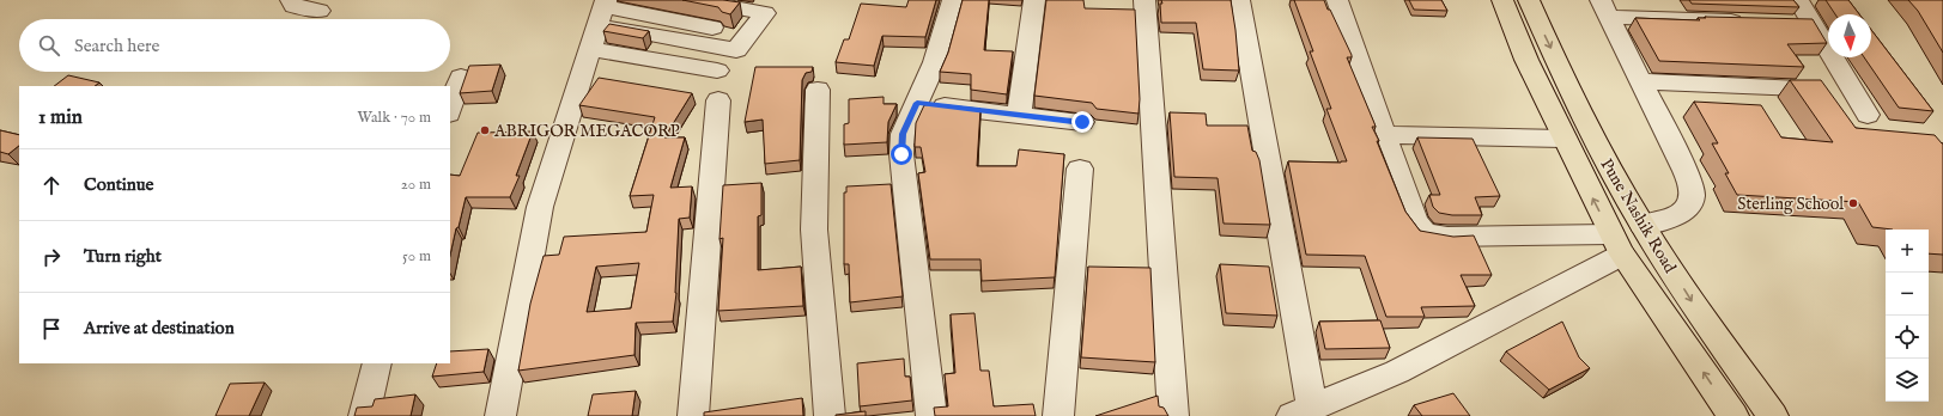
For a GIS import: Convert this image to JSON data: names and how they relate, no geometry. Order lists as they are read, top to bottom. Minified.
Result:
{"streets":{"highway":["Pune Nashik Road"]},"places":["ABRIGOR MEGACORP","Sterling School"],"north":"bottom","page":{"search":"Search here","heading":["1 min","Walk · 70 m"],"list":[["Continue","20 m"],["Turn right","50 m"],"Arrive at destination"],"map_buttons":["+","−"]}}
